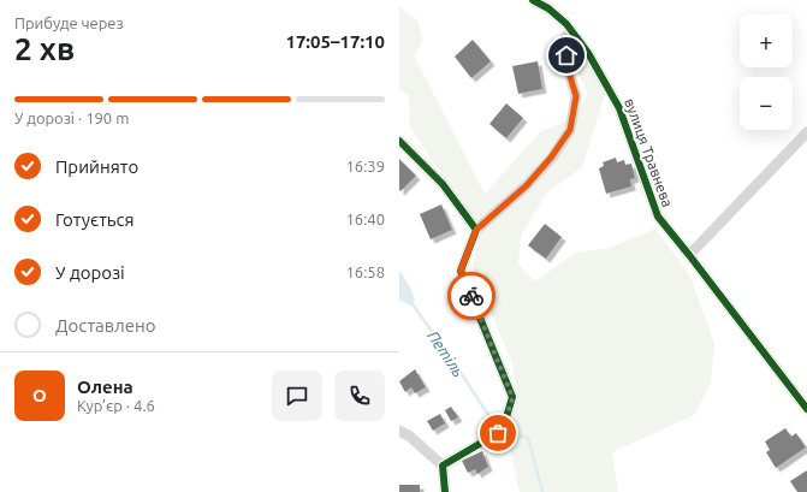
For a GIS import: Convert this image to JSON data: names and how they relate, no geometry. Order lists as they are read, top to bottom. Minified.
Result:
{"streets":{"street":["вулиця Травнева"]},"water":["Петіль"],"page":{"heading":["2 хв","Прибуде через","17:05–17:10"],"panel":["Олена","Кур’єр · 4.6"],"map_buttons":["+","−"],"bar":"У дорозі · 190 m","list":[["Прийнято","16:39"],["Готується","16:40"],["У дорозі","16:58"],"Доставлено"],"round":"О"}}
